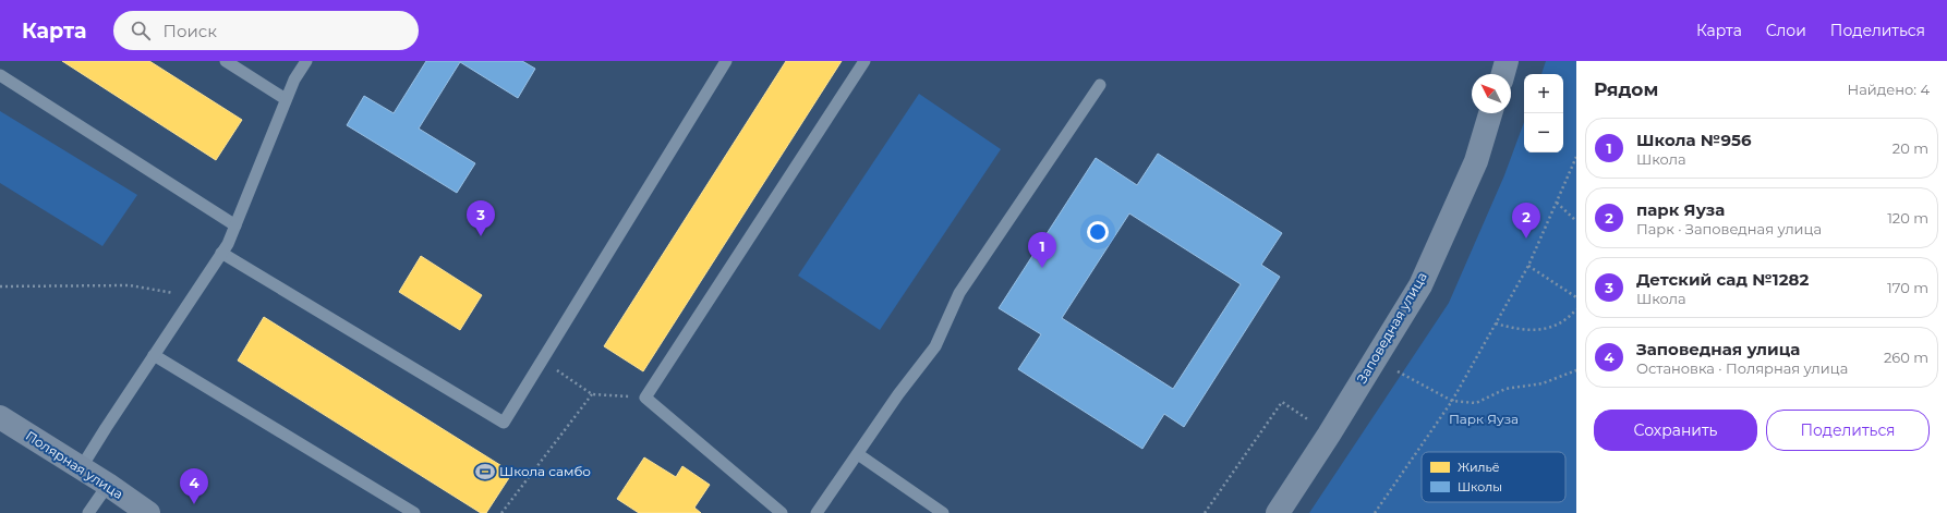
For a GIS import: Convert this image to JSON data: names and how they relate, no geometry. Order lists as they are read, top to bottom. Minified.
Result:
{"streets":{"street":["Заповедная улица","Полярная улица"]},"parks":["Парк Яуза"],"places":{"sports":["Школа самбо"]},"legend":["Жильё","Школы"],"north":"top left","page":{"header":"Карта","search":"Поиск","nav":["Карта","Слои","Поделиться"],"heading":["Рядом","Найдено: 4"],"map_buttons":["+","−"],"list":[{"mark":"1","name":"Школа №956","note":"Школа","value":"20 m"},{"mark":"2","name":"парк Яуза","note":"Парк · Заповедная улица","value":"120 m"},{"mark":"3","name":"Детский сад №1282","note":"Школа","value":"170 m"},{"mark":"4","name":"Заповедная улица","note":"Остановка · Полярная улица","value":"260 m"}],"pins":["3","2","1","4"],"buttons":["Сохранить","Поделиться"]}}
